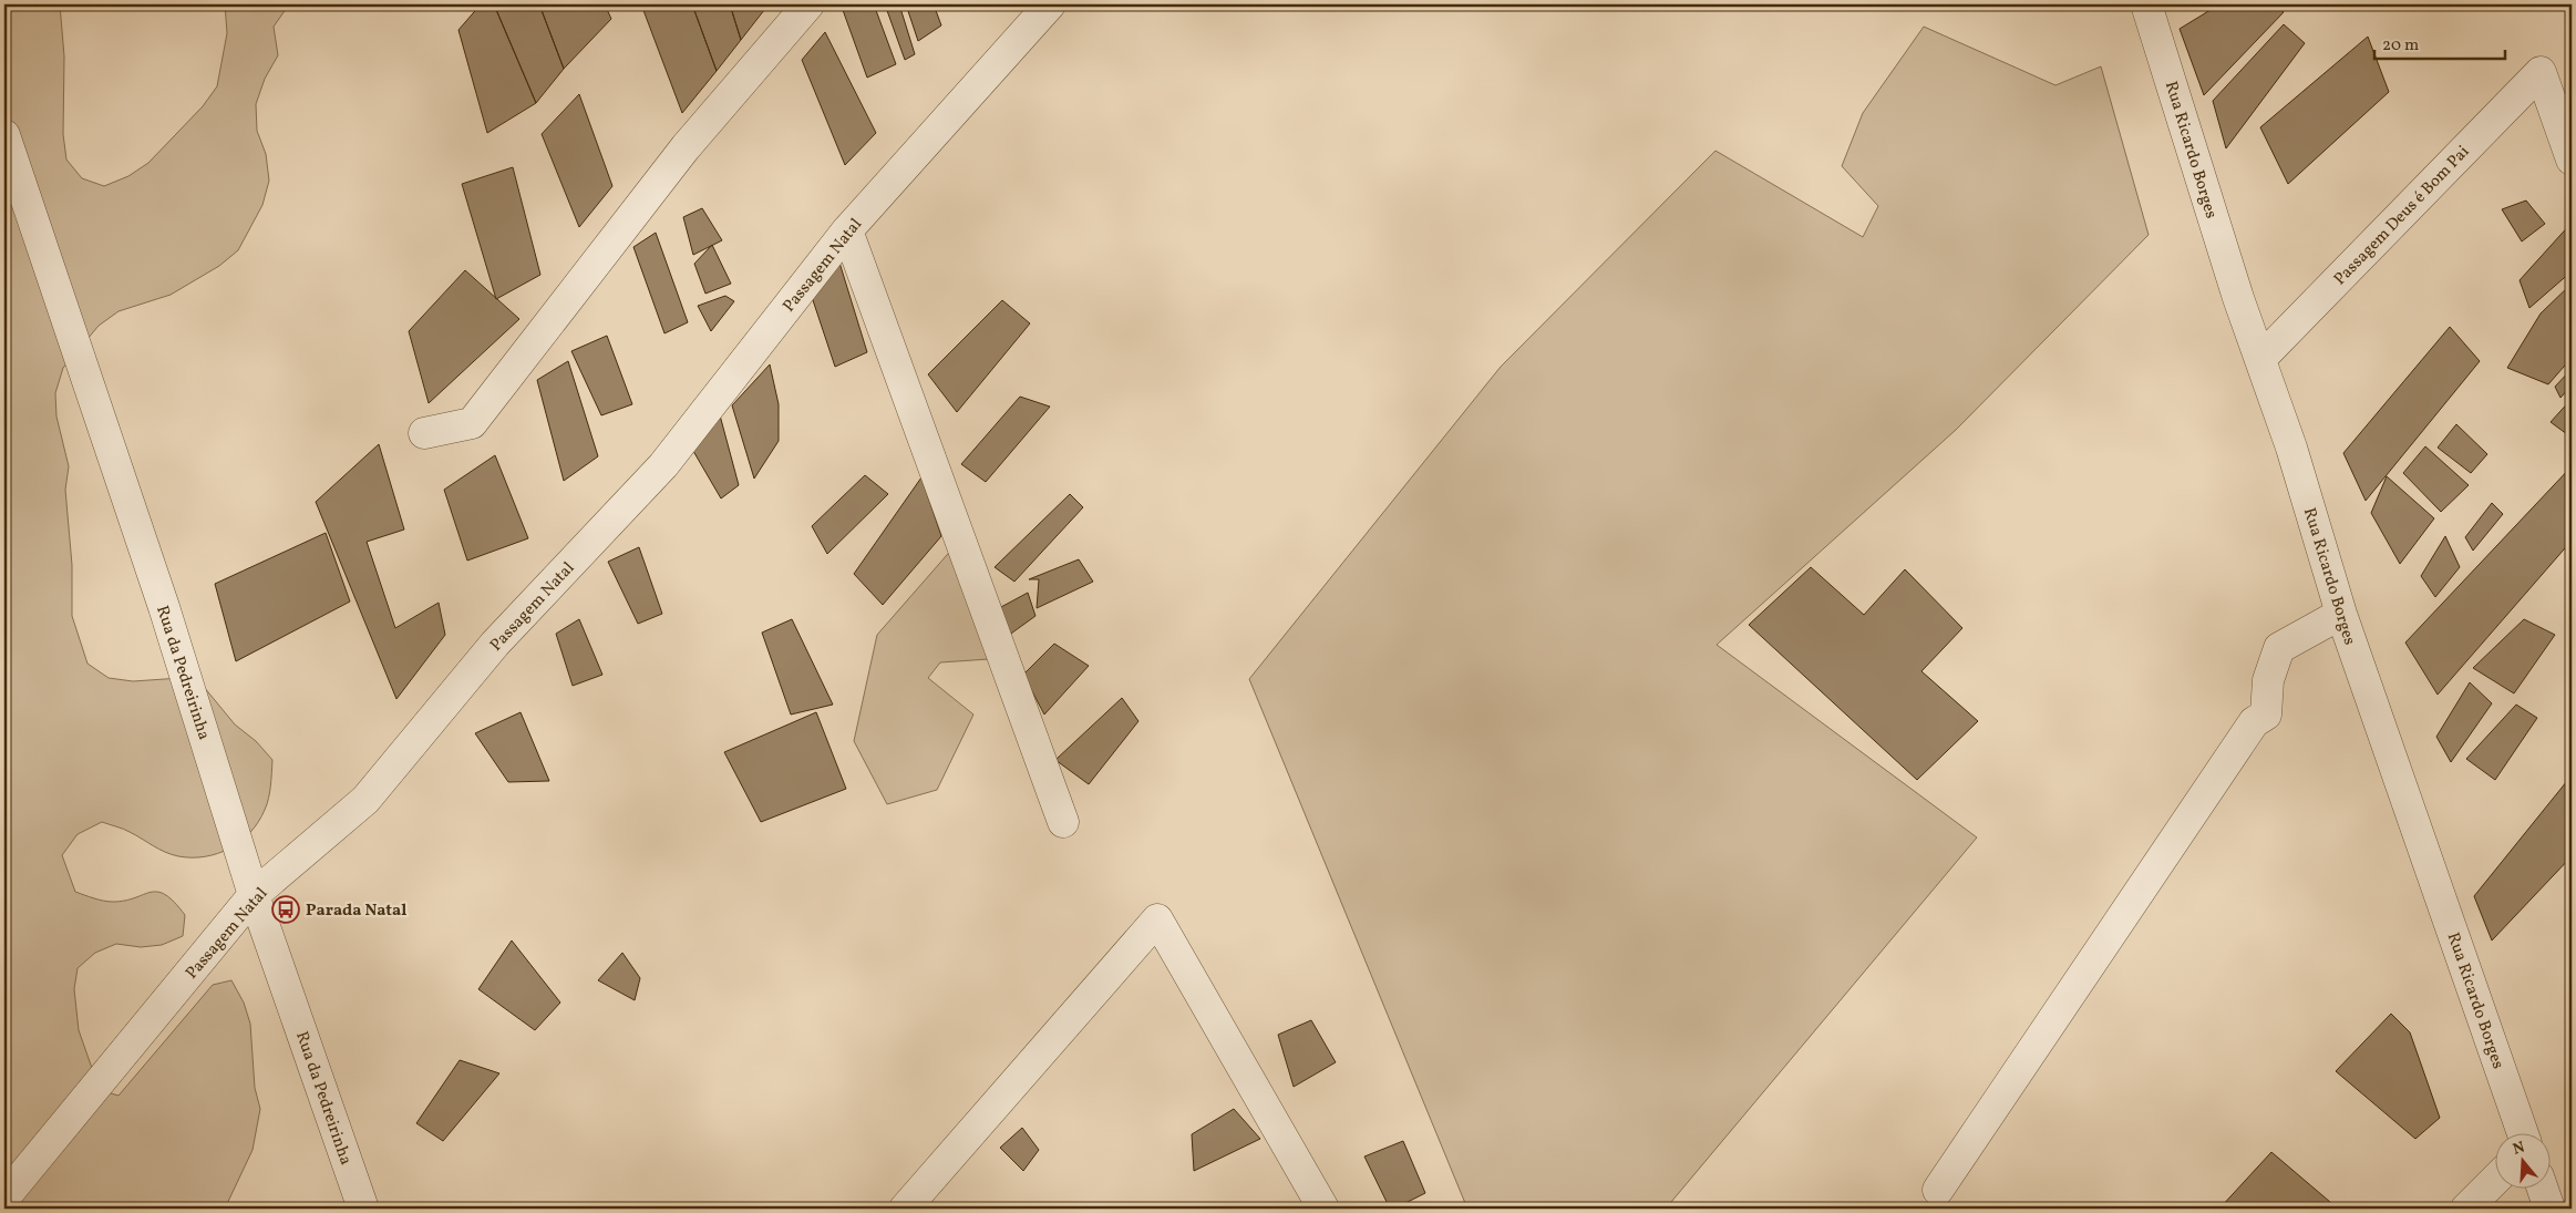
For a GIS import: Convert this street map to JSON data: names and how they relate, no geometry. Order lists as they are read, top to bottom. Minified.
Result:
{"streets":{"street":["Rua Ricardo Borges","Passagem Deus é Bom Pai","Passagem Natal","Rua da Pedreirinha"]},"crossings":[["Rua Ricardo Borges","Passagem Deus é Bom Pai"],["Passagem Natal","Rua da Pedreirinha"]],"places":{"bus stop":["Parada Natal"]},"scale_bar":"20 m","north":"top"}
